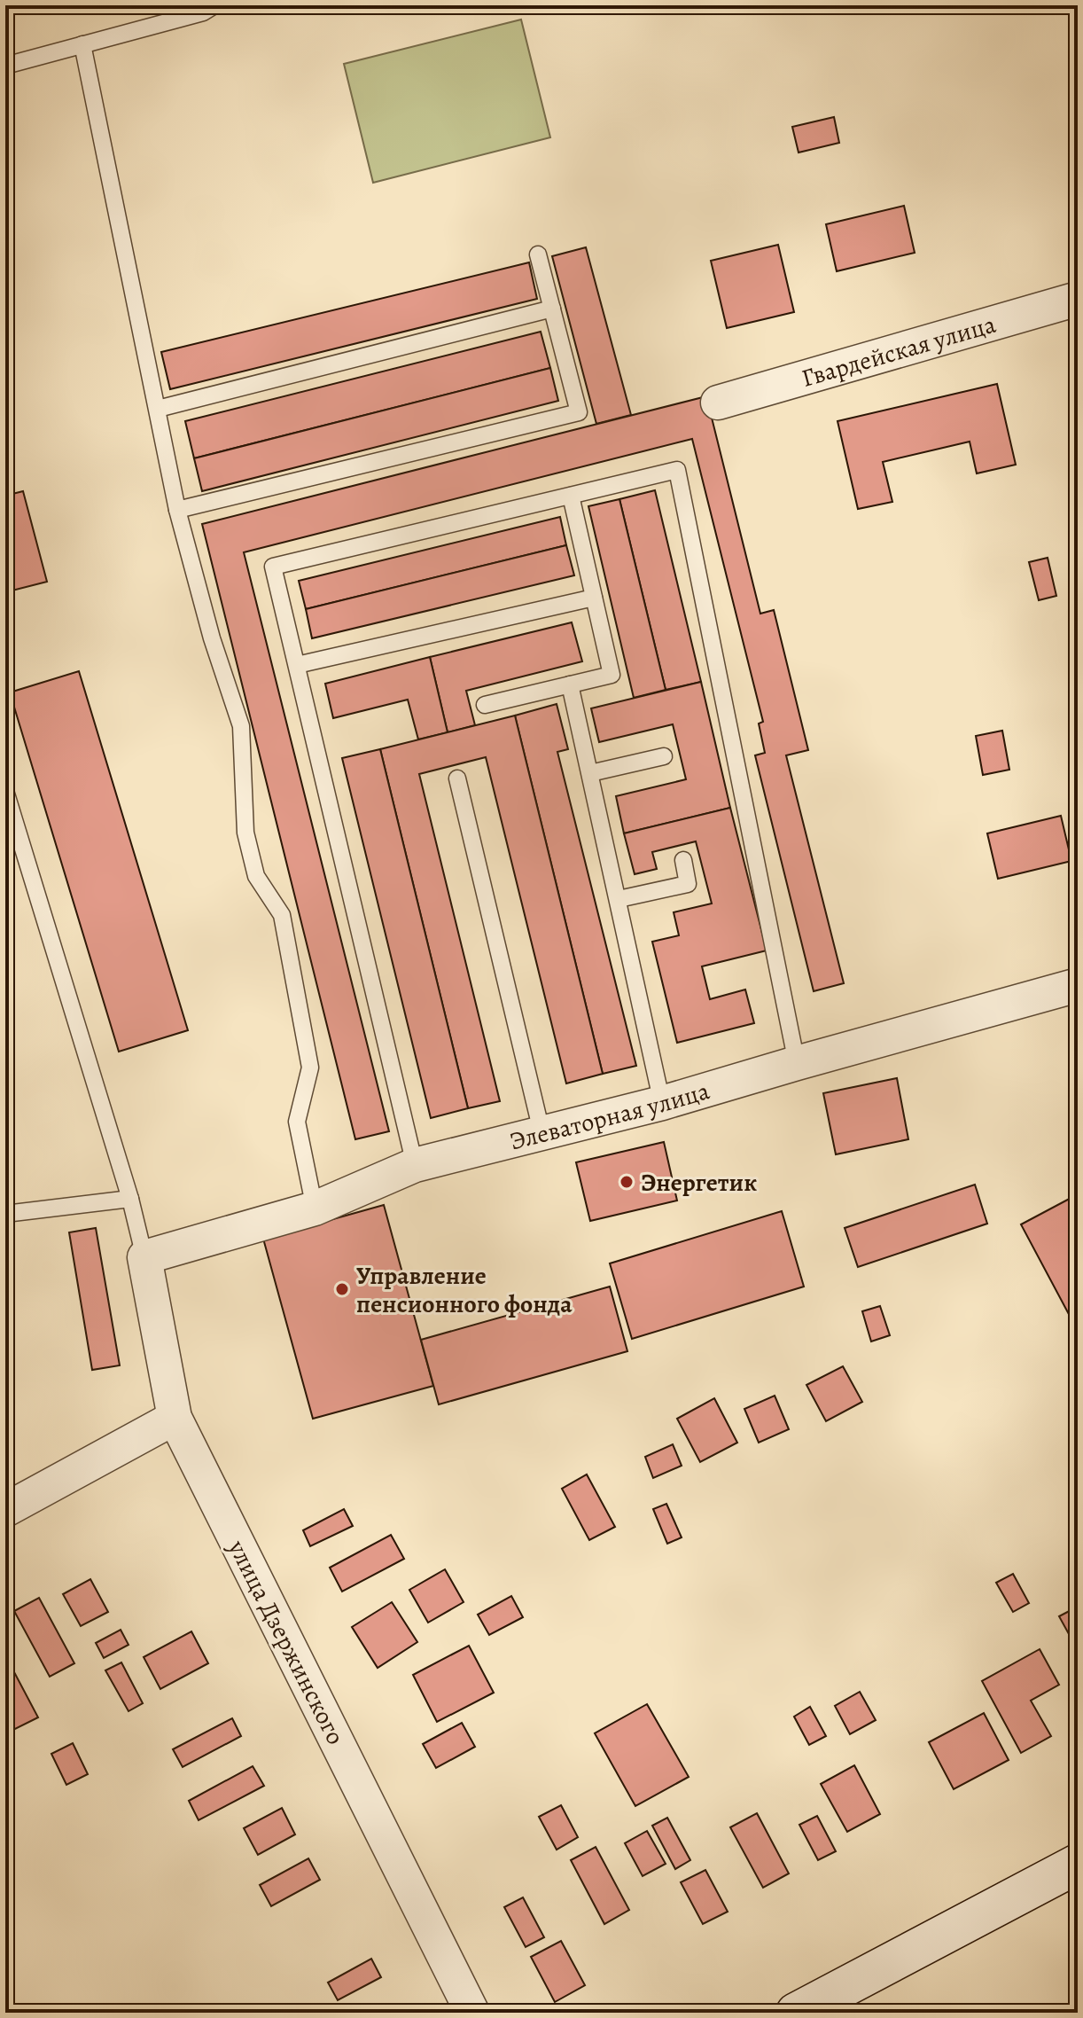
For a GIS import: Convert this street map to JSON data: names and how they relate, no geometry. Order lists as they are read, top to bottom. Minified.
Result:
{"streets":{"street":["Гвардейская улица","Элеваторная улица","улица Дзержинского"]},"crossings":[["Элеваторная улица","улица Дзержинского"]],"places":["Энергетик","Управление пенсионного фонда"]}
